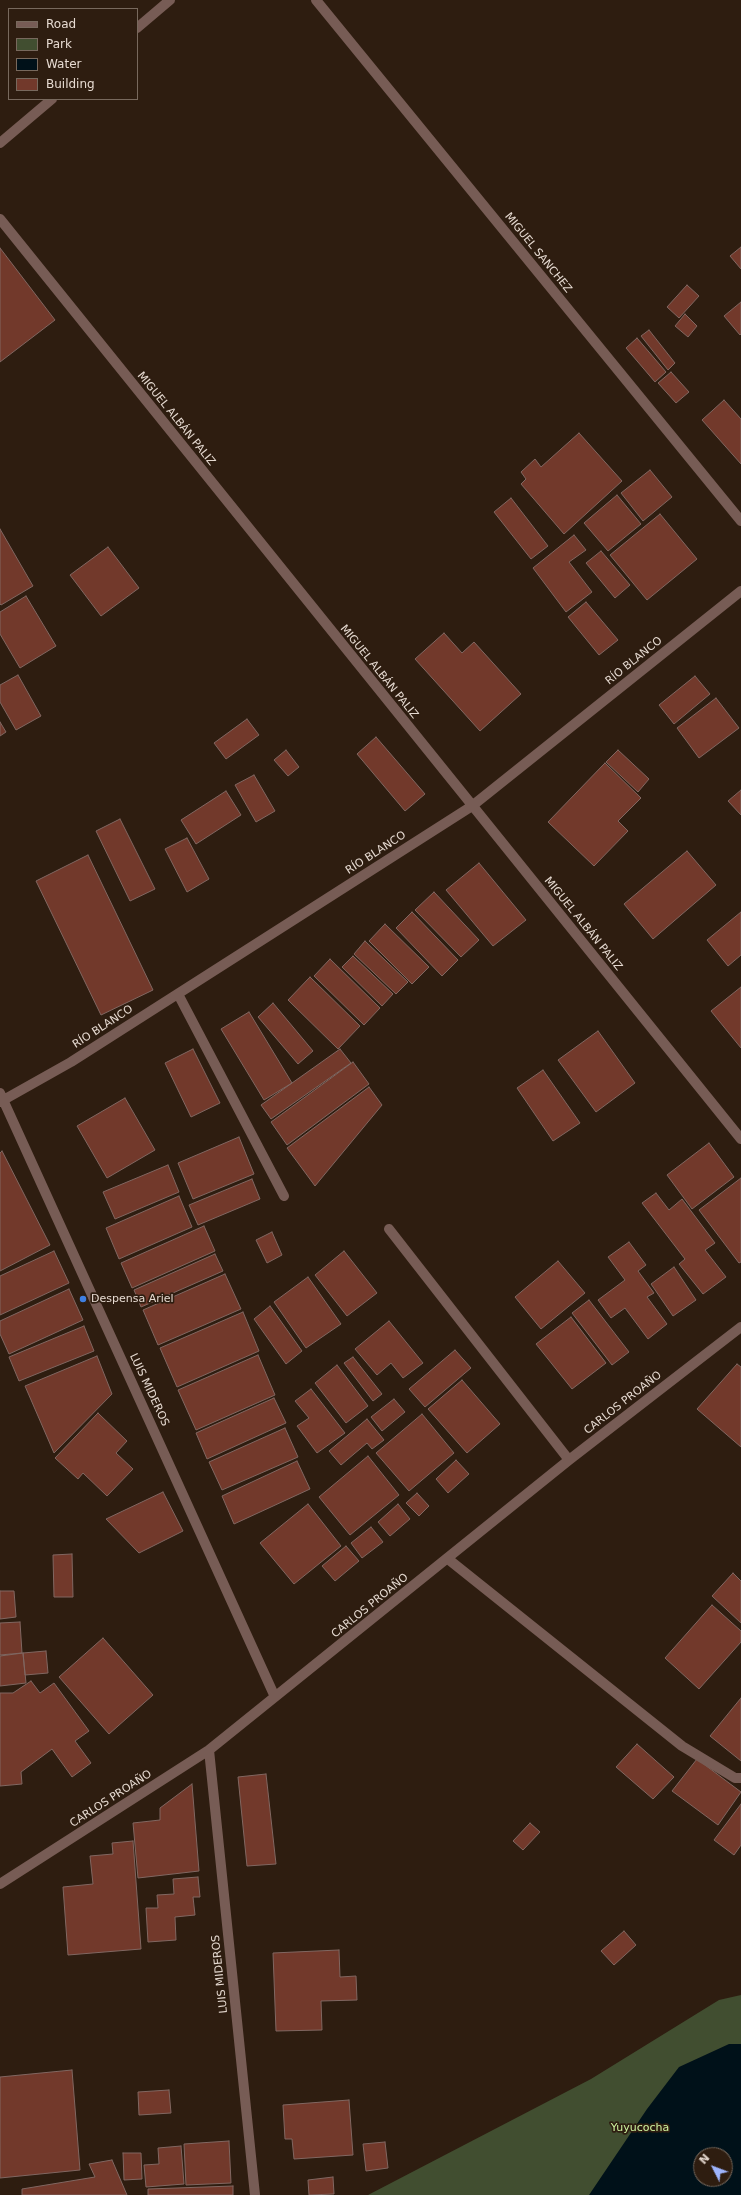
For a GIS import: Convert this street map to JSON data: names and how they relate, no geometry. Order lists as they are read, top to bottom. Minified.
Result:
{"streets":{"street":["MIGUEL SANCHEZ","MIGUEL ALBÁN PALIZ","RÍO BLANCO","LUIS MIDEROS","CARLOS PROAÑO"]},"crossings":[["MIGUEL ALBÁN PALIZ","RÍO BLANCO"],["RÍO BLANCO","LUIS MIDEROS"],["LUIS MIDEROS","CARLOS PROAÑO"]],"parks":["Yuyucocha"],"places":["Despensa Ariel"],"legend":["Road","Park","Water","Building"],"north":"top left"}
